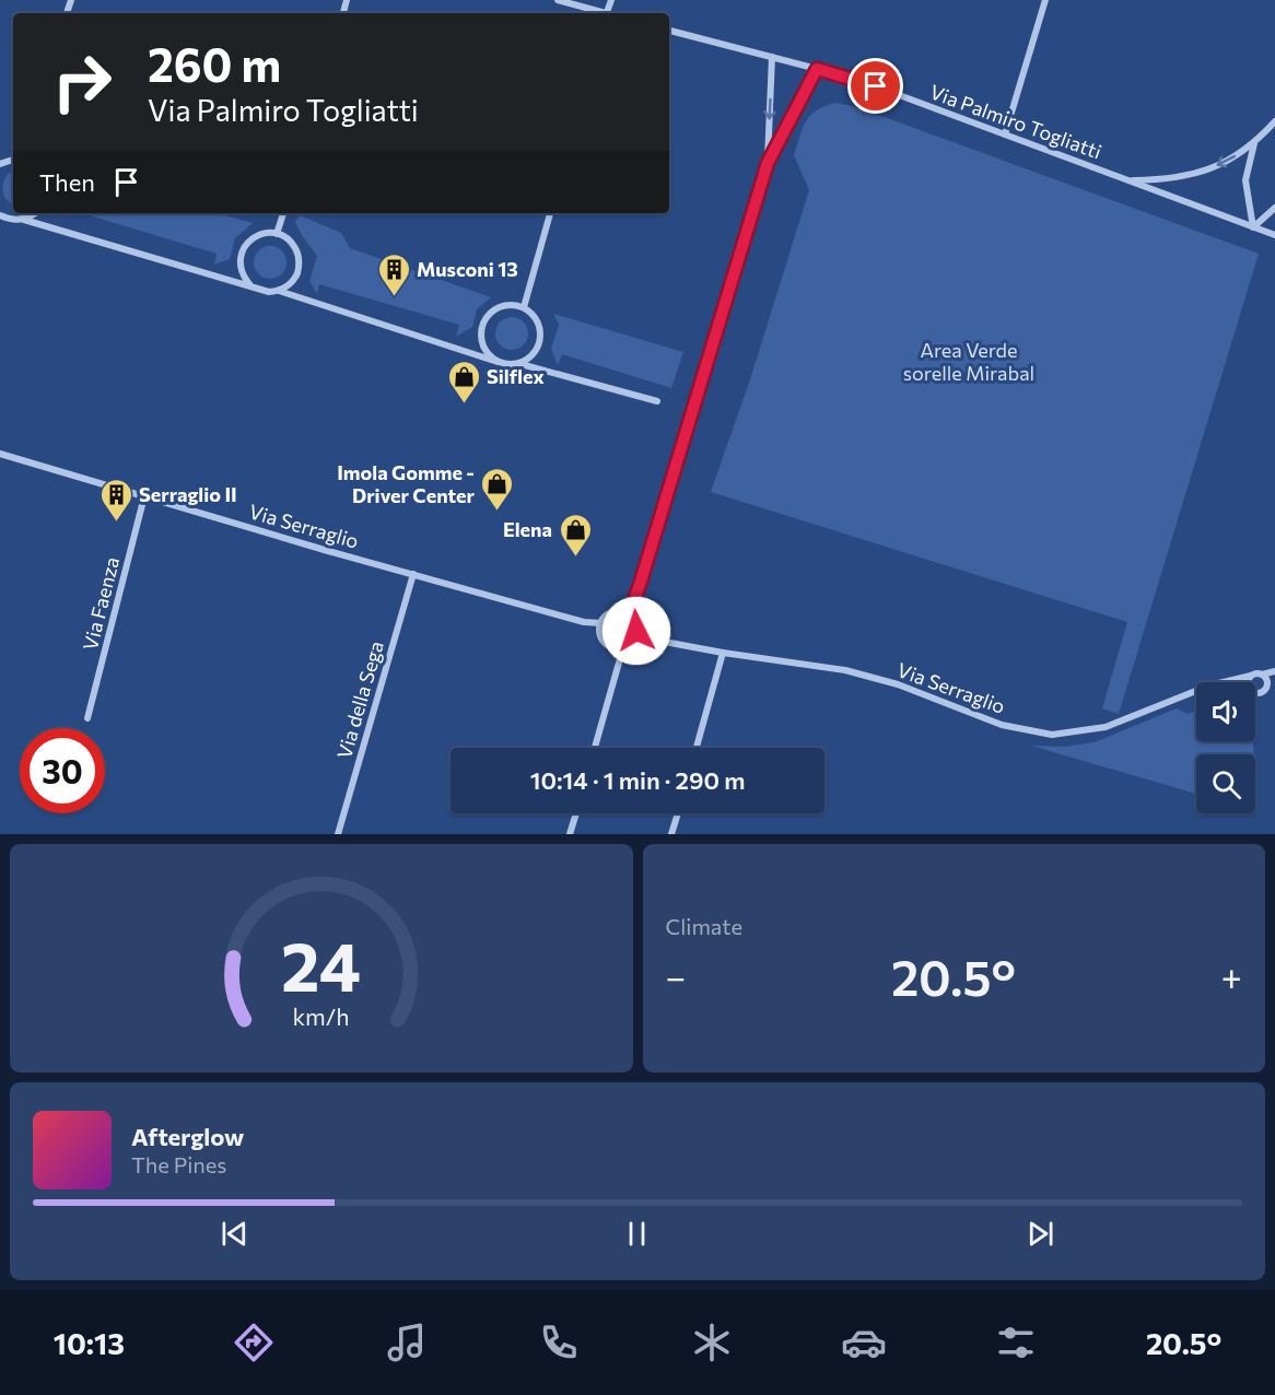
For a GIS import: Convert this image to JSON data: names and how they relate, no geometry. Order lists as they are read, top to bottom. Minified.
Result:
{"streets":{"street":["Via Palmiro Togliatti","Via Serraglio","Via Faenza","Via della Sega"]},"crossings":[["Via Serraglio","Via Faenza"],["Via Serraglio","Via della Sega"]],"parks":["Area Verde sorelle Mirabal"],"places":{"building":["Musconi 13","Serraglio II"],"shop":["Silflex","Imola Gomme - Driver Center","Elena"]},"page":{"turn":["260 m","Via Palmiro Togliatti"],"then":"Then","limit":"30","trip":"10:14 · 1 min · 290 m","tile":"Climate","heat":["−","20.5°","+"],"song":["Afterglow","The Pines"],"tabs":["10:13","20.5°"],"gauge":["24","km/h"]}}
